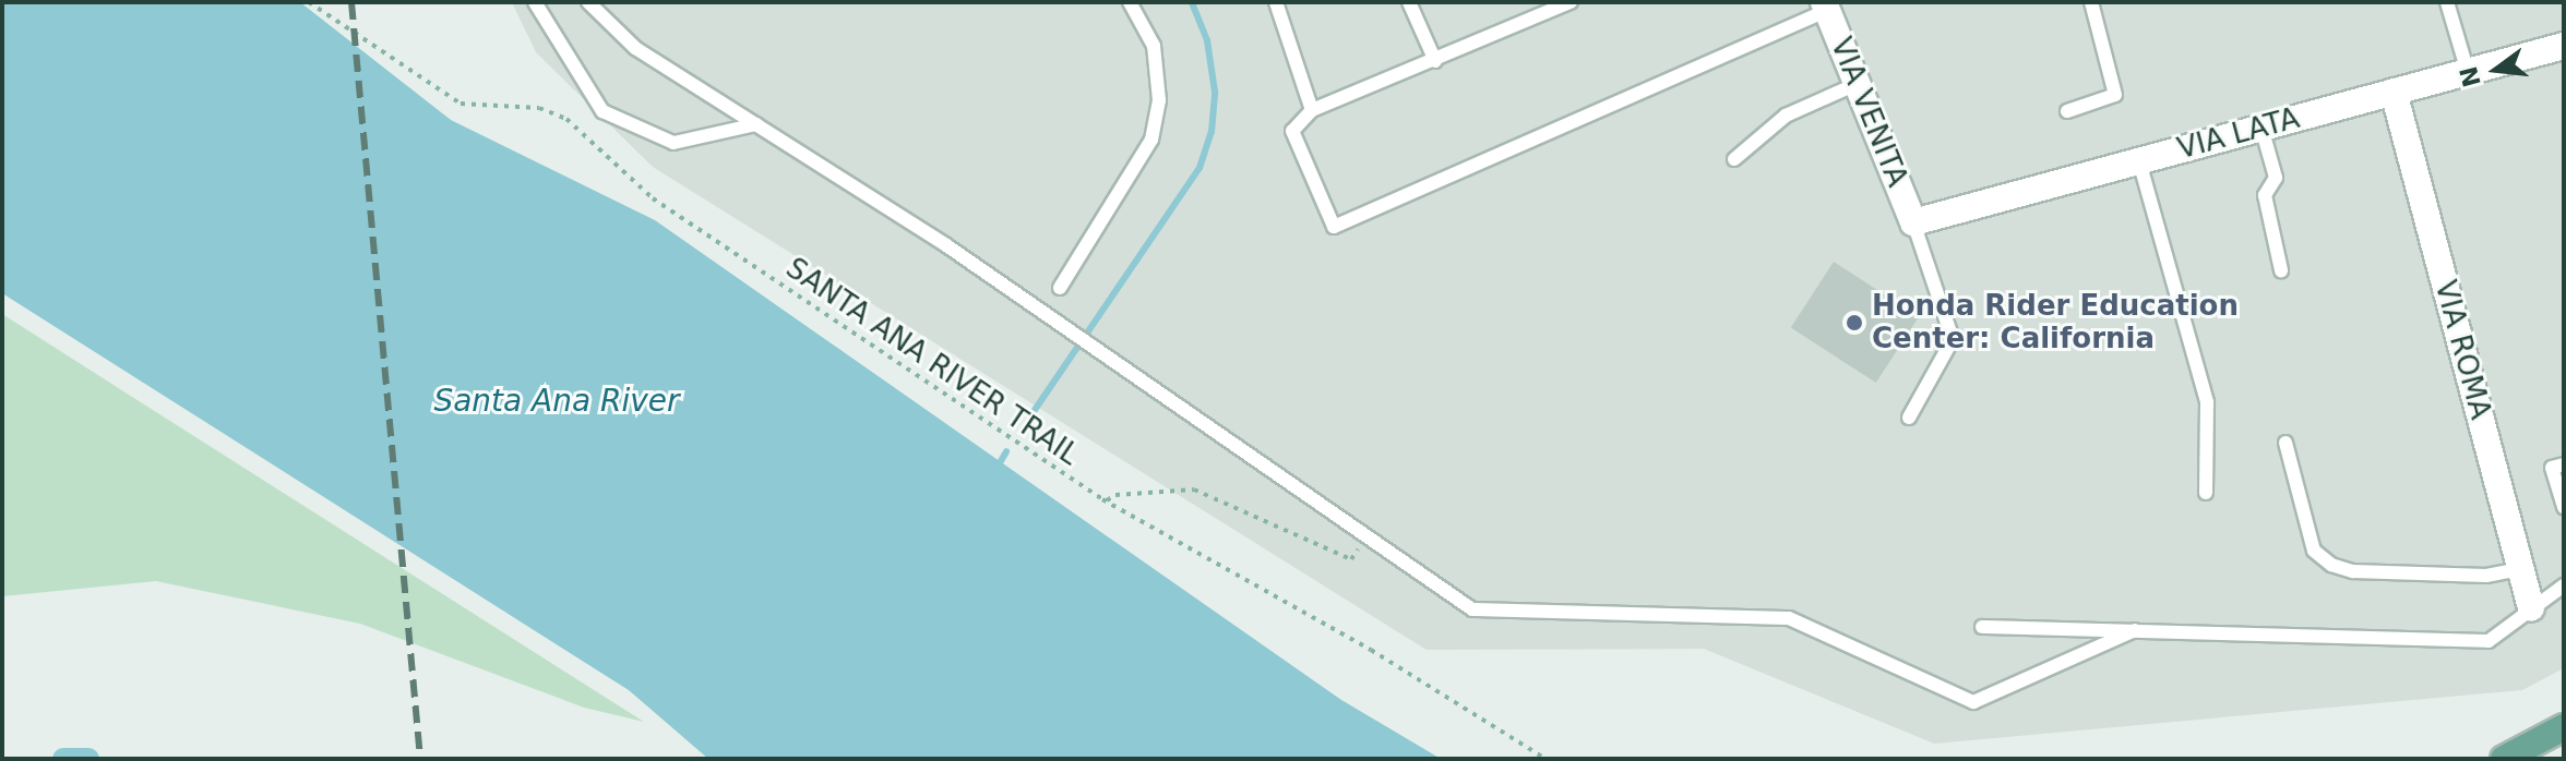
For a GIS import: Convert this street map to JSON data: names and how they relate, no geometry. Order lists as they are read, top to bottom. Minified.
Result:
{"streets":{"street":["VIA VENITA","VIA LATA","VIA ROMA"],"path":["SANTA ANA RIVER TRAIL"]},"crossings":[["VIA VENITA","VIA LATA"],["VIA LATA","VIA ROMA"]],"water":["Santa Ana River"],"places":["Honda Rider Education Center: California"],"north":"left"}
